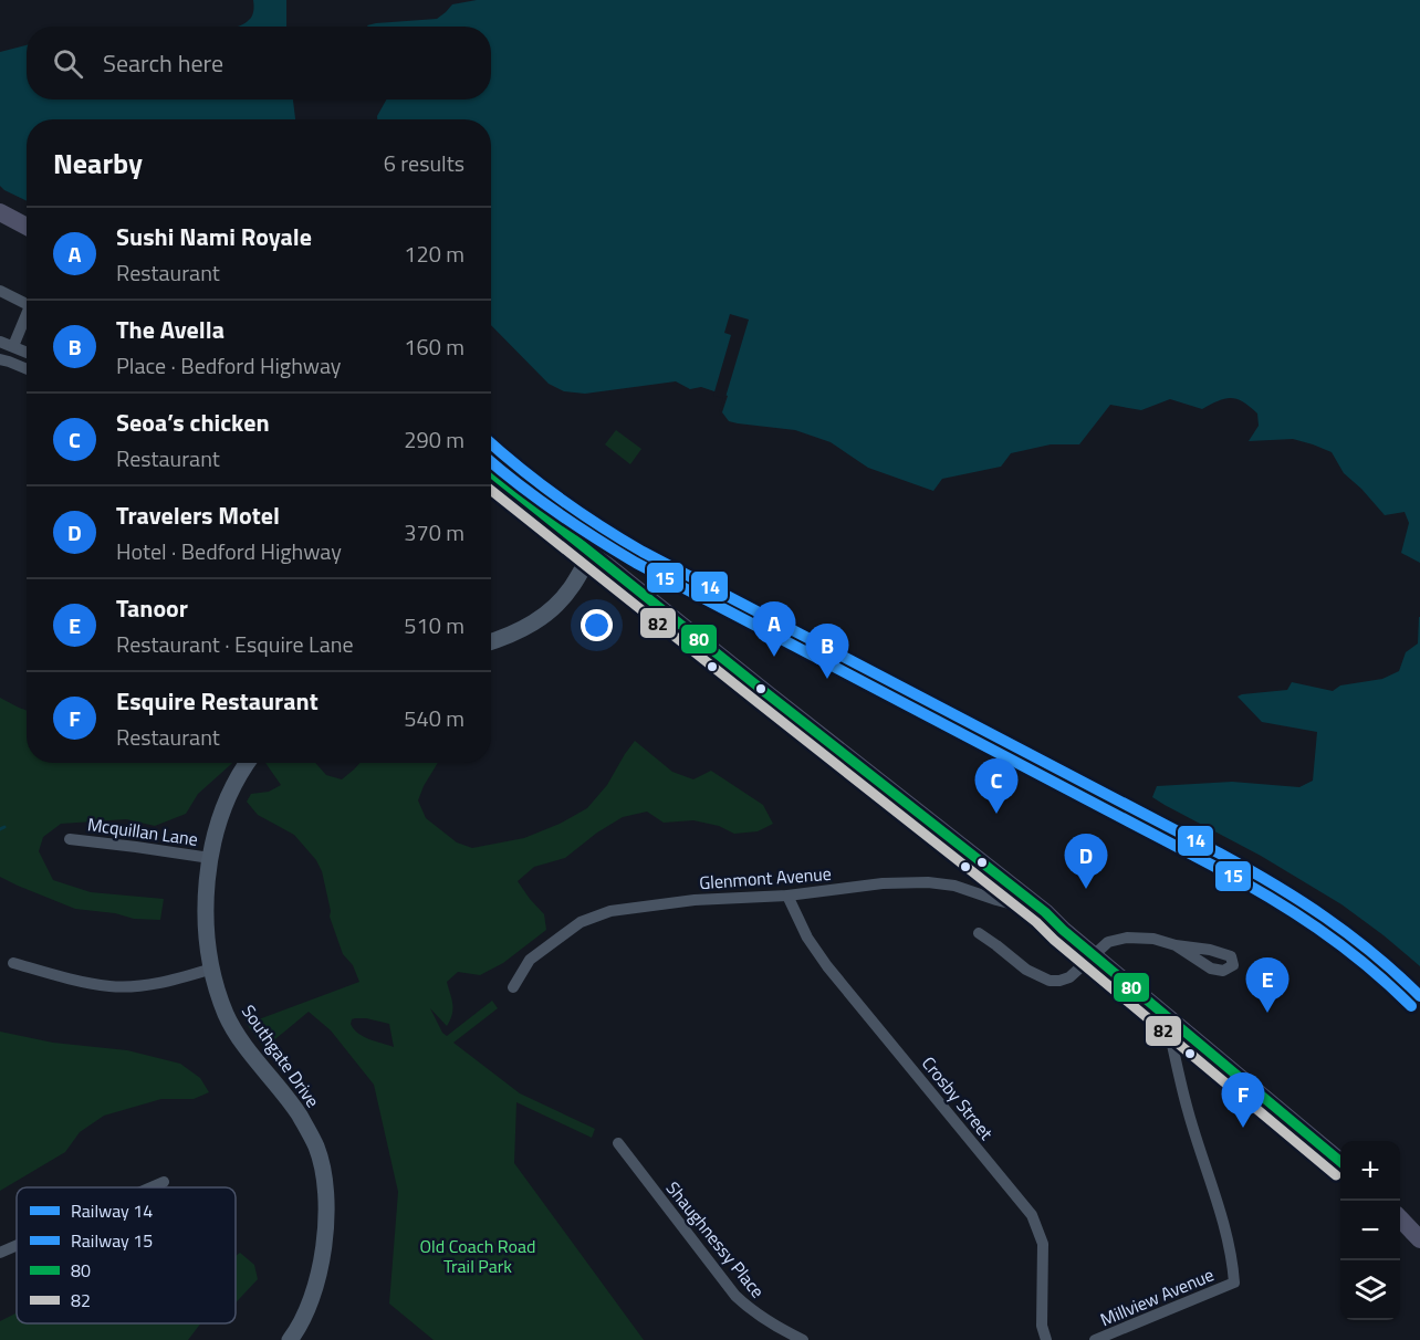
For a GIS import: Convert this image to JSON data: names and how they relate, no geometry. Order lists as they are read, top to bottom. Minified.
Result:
{"streets":{"street":["Mcquillan Lane","Glenmont Avenue","Southgate Drive","Crosby Street","Shaughnessy Place","Millview Avenue"]},"crossings":[["Mcquillan Lane","Southgate Drive"],["Glenmont Avenue","Crosby Street"]],"parks":["Old Coach Road Trail Park"],"lines":["rail line 14","rail line 15","transit line 80","transit line 82"],"legend":["Railway 14","Railway 15","80","82"],"page":{"search":"Search here","heading":["Nearby","6 results"],"list":[{"mark":"A","name":"Sushi Nami Royale","note":"Restaurant","value":"120 m"},{"mark":"B","name":"The Avella","note":"Place · Bedford Highway","value":"160 m"},{"mark":"C","name":"Seoa’s chicken","note":"Restaurant","value":"290 m"},{"mark":"D","name":"Travelers Motel","note":"Hotel · Bedford Highway","value":"370 m"},{"mark":"E","name":"Tanoor","note":"Restaurant · Esquire Lane","value":"510 m"},{"mark":"F","name":"Esquire Restaurant","note":"Restaurant","value":"540 m"}],"pins":["A","B","C","D","E","F"],"map_buttons":["+","−"]}}
